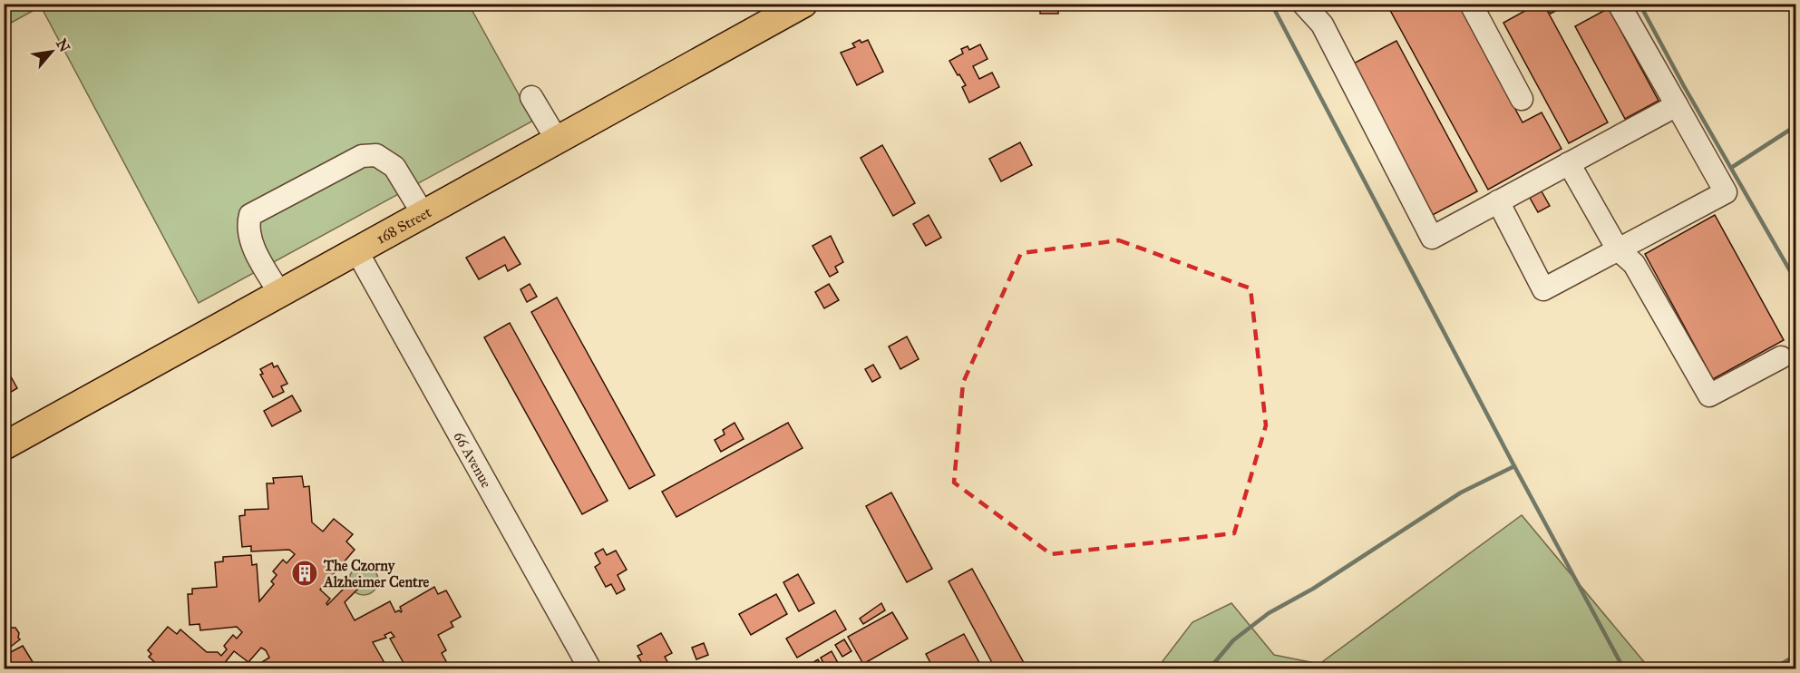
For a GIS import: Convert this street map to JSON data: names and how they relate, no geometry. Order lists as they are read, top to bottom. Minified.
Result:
{"streets":{"main road":["168 Street"],"street":["66 Avenue"]},"crossings":[["168 Street","66 Avenue"]],"places":{"building":["The Czorny Alzheimer Centre"]},"north":"top right"}
